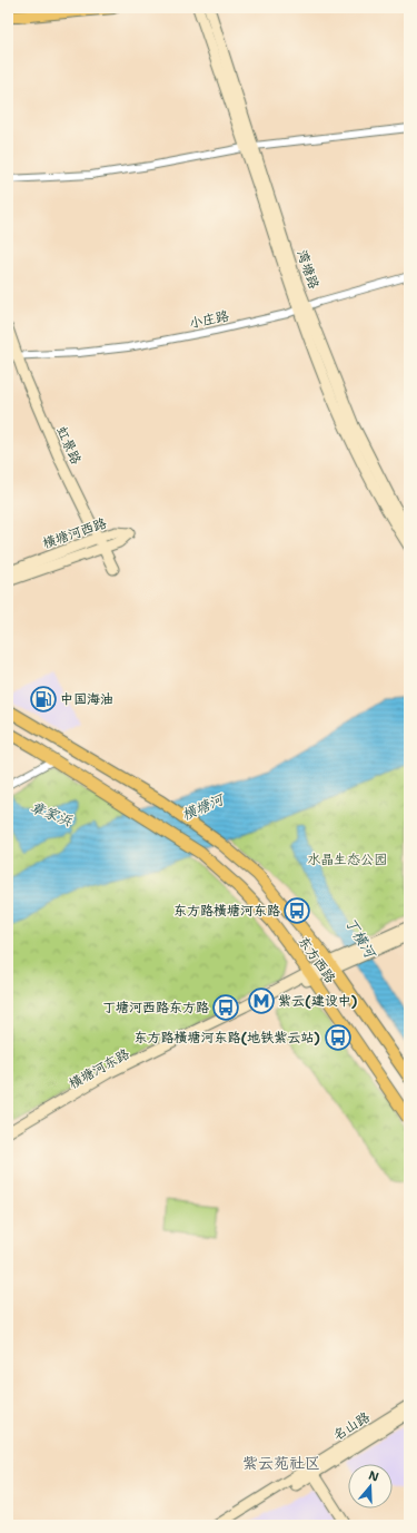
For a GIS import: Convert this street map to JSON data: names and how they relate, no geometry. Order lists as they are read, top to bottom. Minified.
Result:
{"streets":{"main road":["东方西路"],"street":["湾塘路","小庄路","虹景路","横塘河西路","横塘河东路","名山路"]},"crossings":[["湾塘路","小庄路"],["小庄路","虹景路"],["虹景路","横塘河西路"],["东方西路","横塘河东路"]],"districts":["紫云苑社区"],"water":["横塘河","章家浜","丁横河"],"parks":["水晶生态公园"],"places":{"fuel station":["中国海油"],"bus stop":["东方路横塘河东路","丁塘河西路东方路","东方路横塘河东路(地铁紫云站)"],"metro station":["紫云(建设中)"]},"north":"top"}
